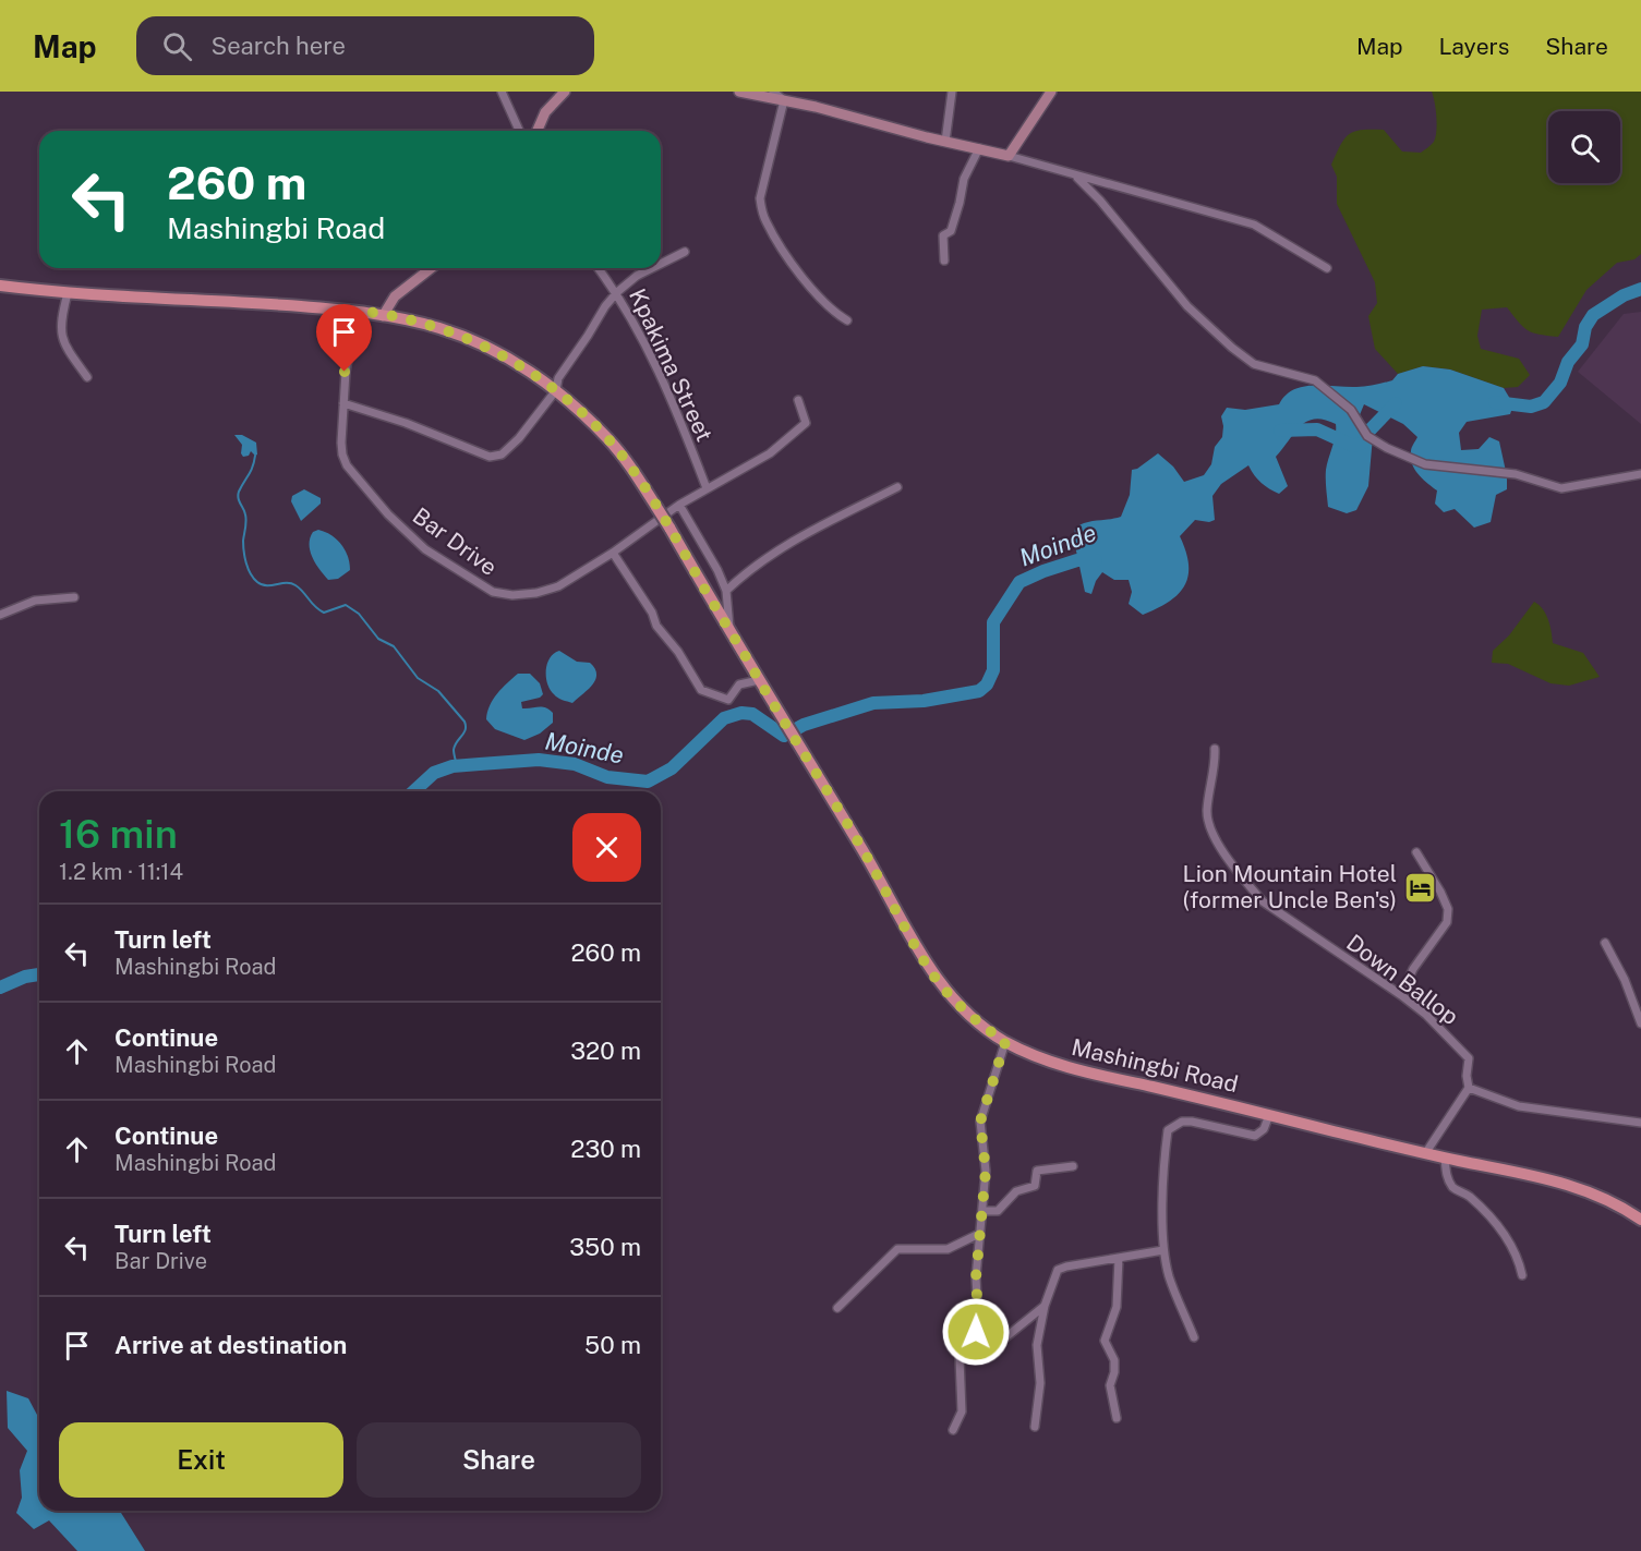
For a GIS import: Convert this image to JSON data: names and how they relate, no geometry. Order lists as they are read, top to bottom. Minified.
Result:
{"streets":{"main road":["Mashingbi Road"],"street":["Kpakima Street","Bar Drive","Down Ballop"]},"crossings":[["Kpakima Street","Bar Drive"]],"water":["Moinde"],"places":{"hotel":["Lion Mountain Hotel (former Uncle Ben's)"]},"page":{"header":"Map","search":"Search here","nav":["Map","Layers","Share"],"turn":["260 m","Mashingbi Road"],"heading":["16 min","1.2 km · 11:14"],"list":[{"name":"Turn left","note":"Mashingbi Road","value":"260 m"},{"name":"Continue","note":"Mashingbi Road","value":"320 m"},{"name":"Continue","note":"Mashingbi Road","value":"230 m"},{"name":"Turn left","note":"Bar Drive","value":"350 m"},{"name":"Arrive at destination","value":"50 m"}],"buttons":["Exit","Share"]}}
